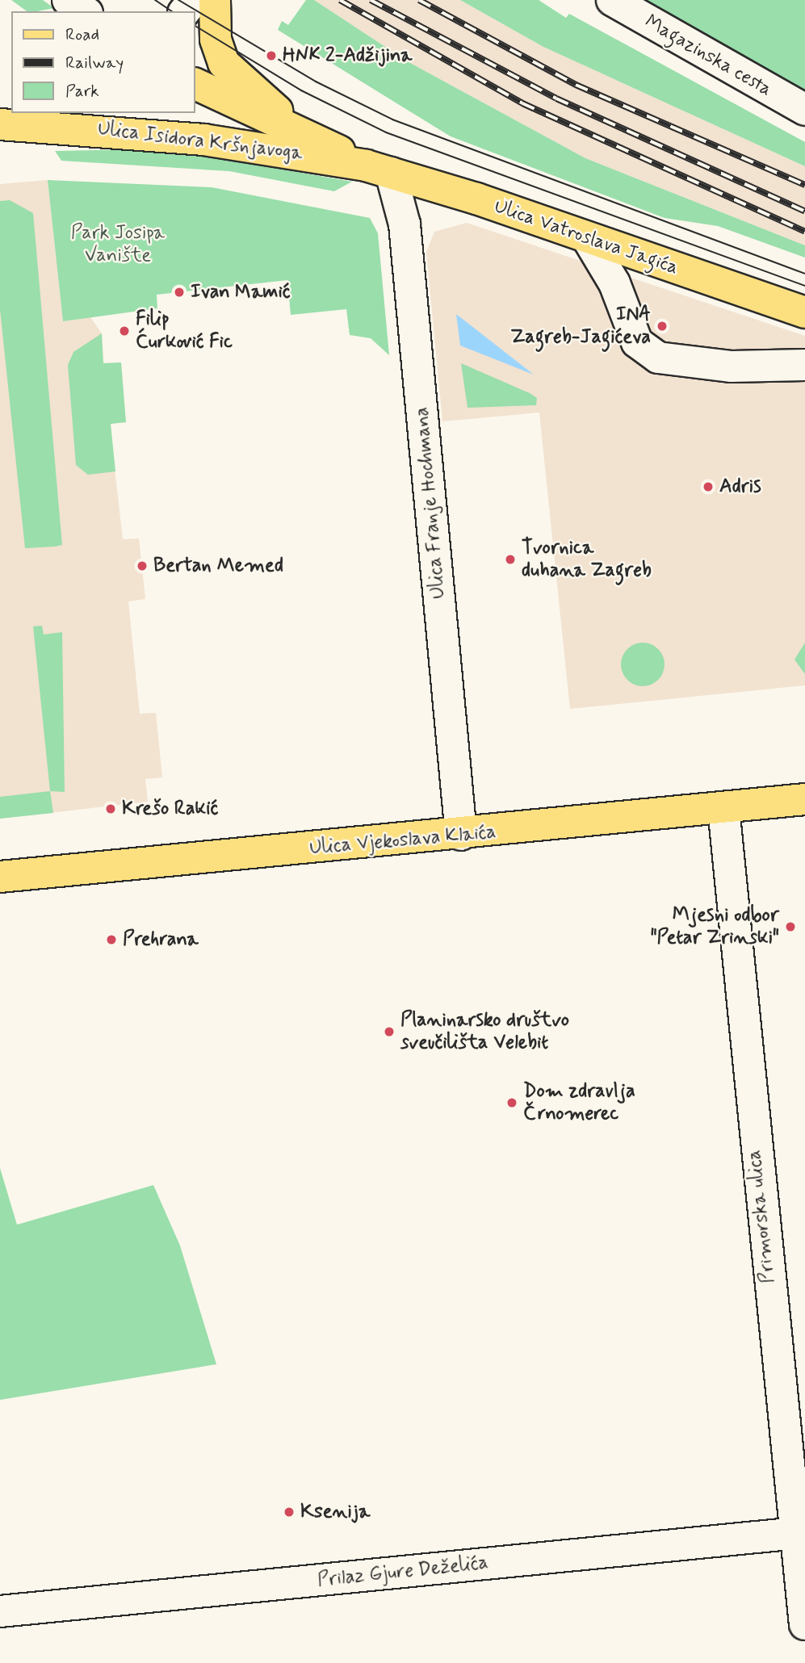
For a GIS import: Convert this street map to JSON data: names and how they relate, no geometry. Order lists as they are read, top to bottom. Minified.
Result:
{"streets":{"main road":["Ulica Isidora Kršnjavoga","Ulica Vatroslava Jagića","Ulica Vjekoslava Klaića"],"street":["Magazinska cesta","Ulica Franje Hochmana","Primorska ulica","Prilaz Gjure Deželića"]},"crossings":[["Ulica Isidora Kršnjavoga","Ulica Vatroslava Jagića"],["Ulica Isidora Kršnjavoga","Ulica Franje Hochmana"],["Ulica Vatroslava Jagića","Ulica Franje Hochmana"],["Ulica Franje Hochmana","Ulica Vjekoslava Klaića"],["Ulica Vjekoslava Klaića","Primorska ulica"],["Primorska ulica","Prilaz Gjure Deželića"]],"parks":["Park Josipa Vanište"],"places":["HNK 2-Adžijina","Ivan Mamić","INA Zagreb-Jagićeva","Filip Ćurković Fic","Adris","Tvornica duhana Zagreb","Bertan Memed","Krešo Rakić","Mjesni odbor \"Petar Zrinski\"","Prehrana","Planinarsko društvo sveučilišta Velebit","Dom zdravlja Črnomerec","Ksenija"],"legend":["Road","Railway","Park"]}
